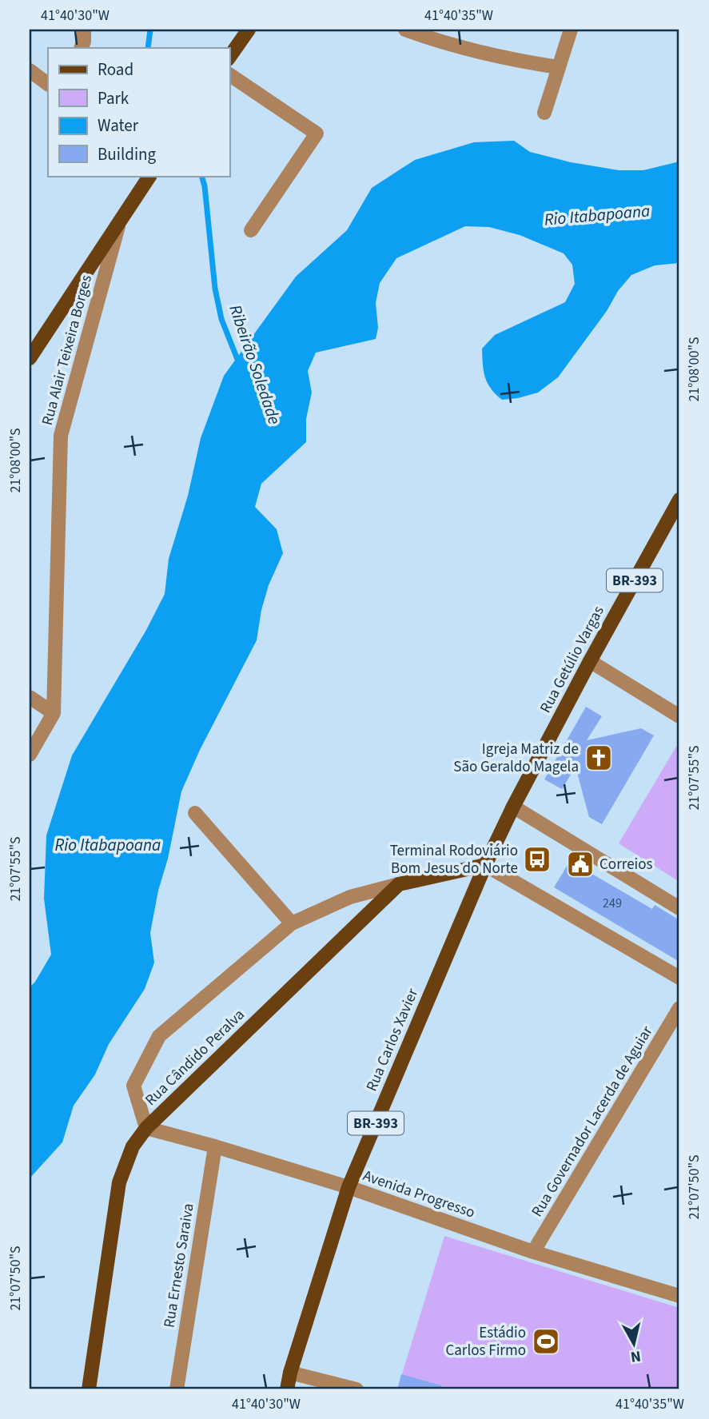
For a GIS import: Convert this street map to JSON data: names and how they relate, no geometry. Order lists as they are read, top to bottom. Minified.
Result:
{"streets":{"main road":["BR-393","Rua Getúlio Vargas","Rua Carlos Xavier","Rua Cândido Peralva"],"street":["Rua Alair Teixeira Borges","Rua Governador Lacerda de Aguiar","Avenida Progresso","Rua Ernesto Saraiva"]},"crossings":[["BR-393","Rua Getúlio Vargas"],["BR-393","Rua Carlos Xavier"],["Rua Carlos Xavier","Avenida Progresso"],["Rua Cândido Peralva","Avenida Progresso"],["Rua Governador Lacerda de Aguiar","Avenida Progresso"],["Avenida Progresso","Rua Ernesto Saraiva"]],"water":["Rio Itabapoana","Ribeirão Soledade"],"places":{"church":["Igreja Matriz de São Geraldo Magela"],"bus stop":["Terminal Rodoviário Bom Jesus do Norte"],"public building":["Correios"],"sports":["Estádio Carlos Firmo"]},"house_numbers":["249"],"legend":["Road","Park","Water","Building"],"north":"bottom","coordinates":["41°40'30\"W","41°40'35\"W","21°08'00\"S","21°07'55\"S","21°07'50\"S"]}
